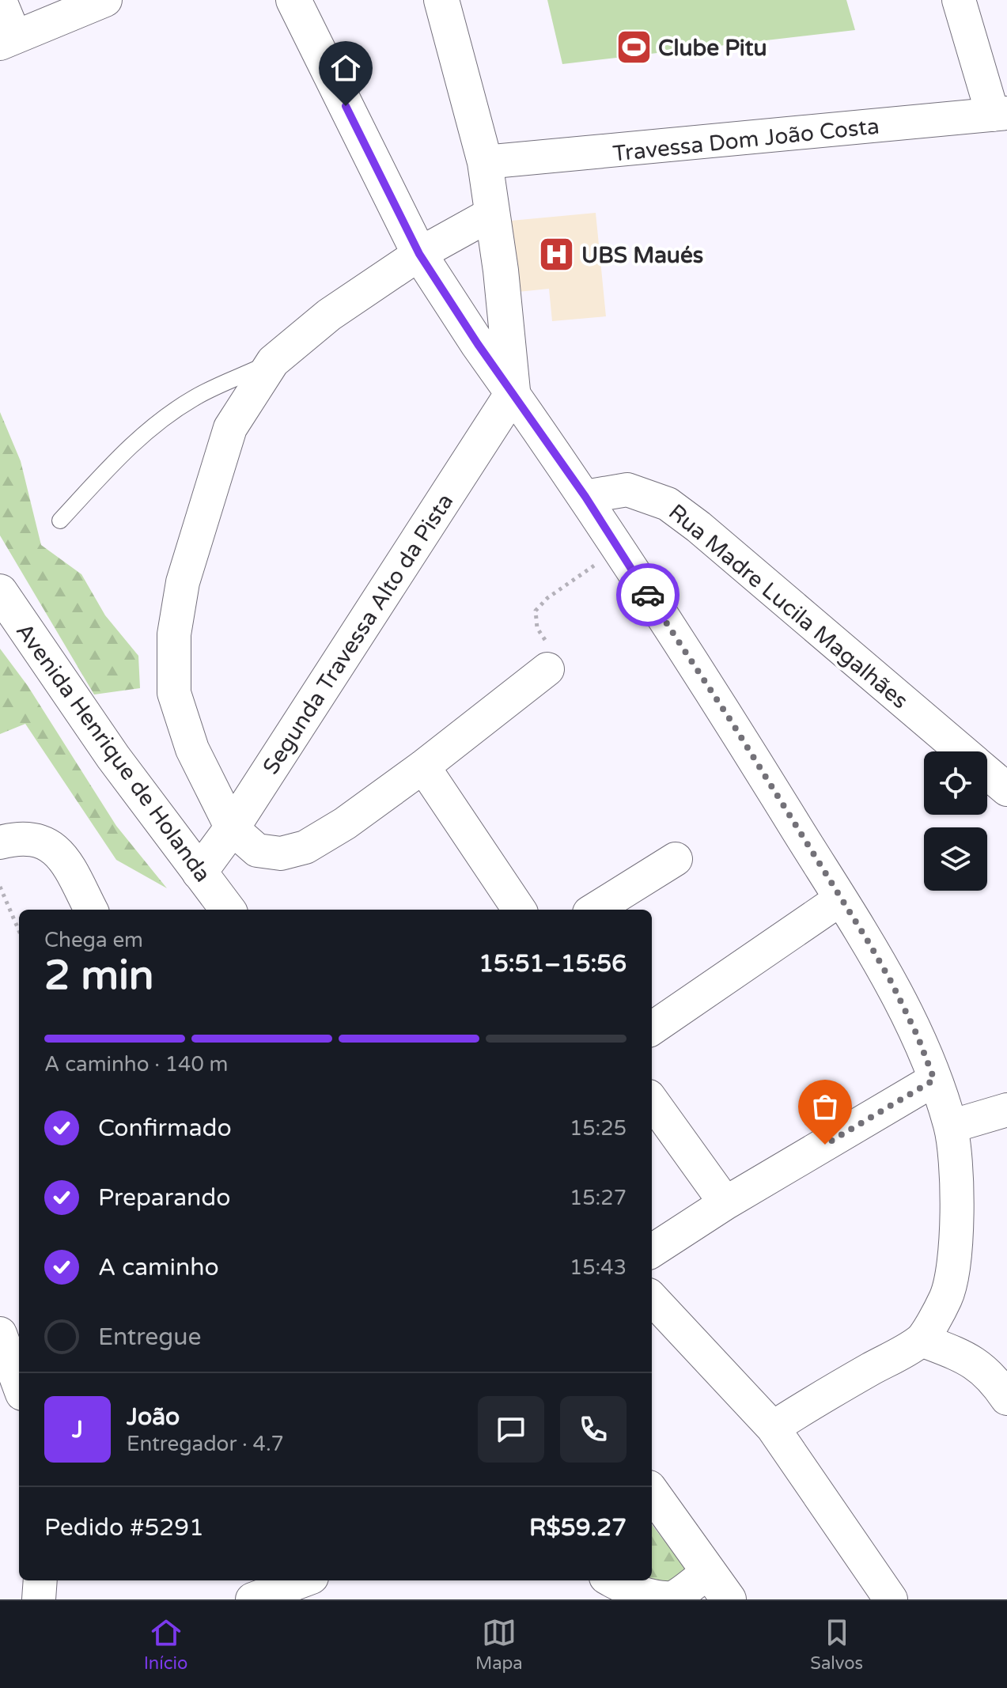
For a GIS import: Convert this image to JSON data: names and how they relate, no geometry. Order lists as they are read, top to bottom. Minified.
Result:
{"streets":{"main road":["Segunda Travessa Alto da Pista","Avenida Henrique de Holanda"],"street":["Travessa Dom João Costa","Rua Madre Lucila Magalhães"]},"crossings":[["Segunda Travessa Alto da Pista","Avenida Henrique de Holanda"]],"places":{"sports":["Clube Pitu"],"hospital":["UBS Maués"]},"page":{"heading":["2 min","Chega em","15:51–15:56"],"panel":["João","Entregador · 4.7","Pedido #5291","R$59.27"],"bar":"A caminho · 140 m","list":[["Confirmado","15:25"],["Preparando","15:27"],["A caminho","15:43"],"Entregue"],"round":"J","tabs":["Início","Mapa","Salvos"]}}
